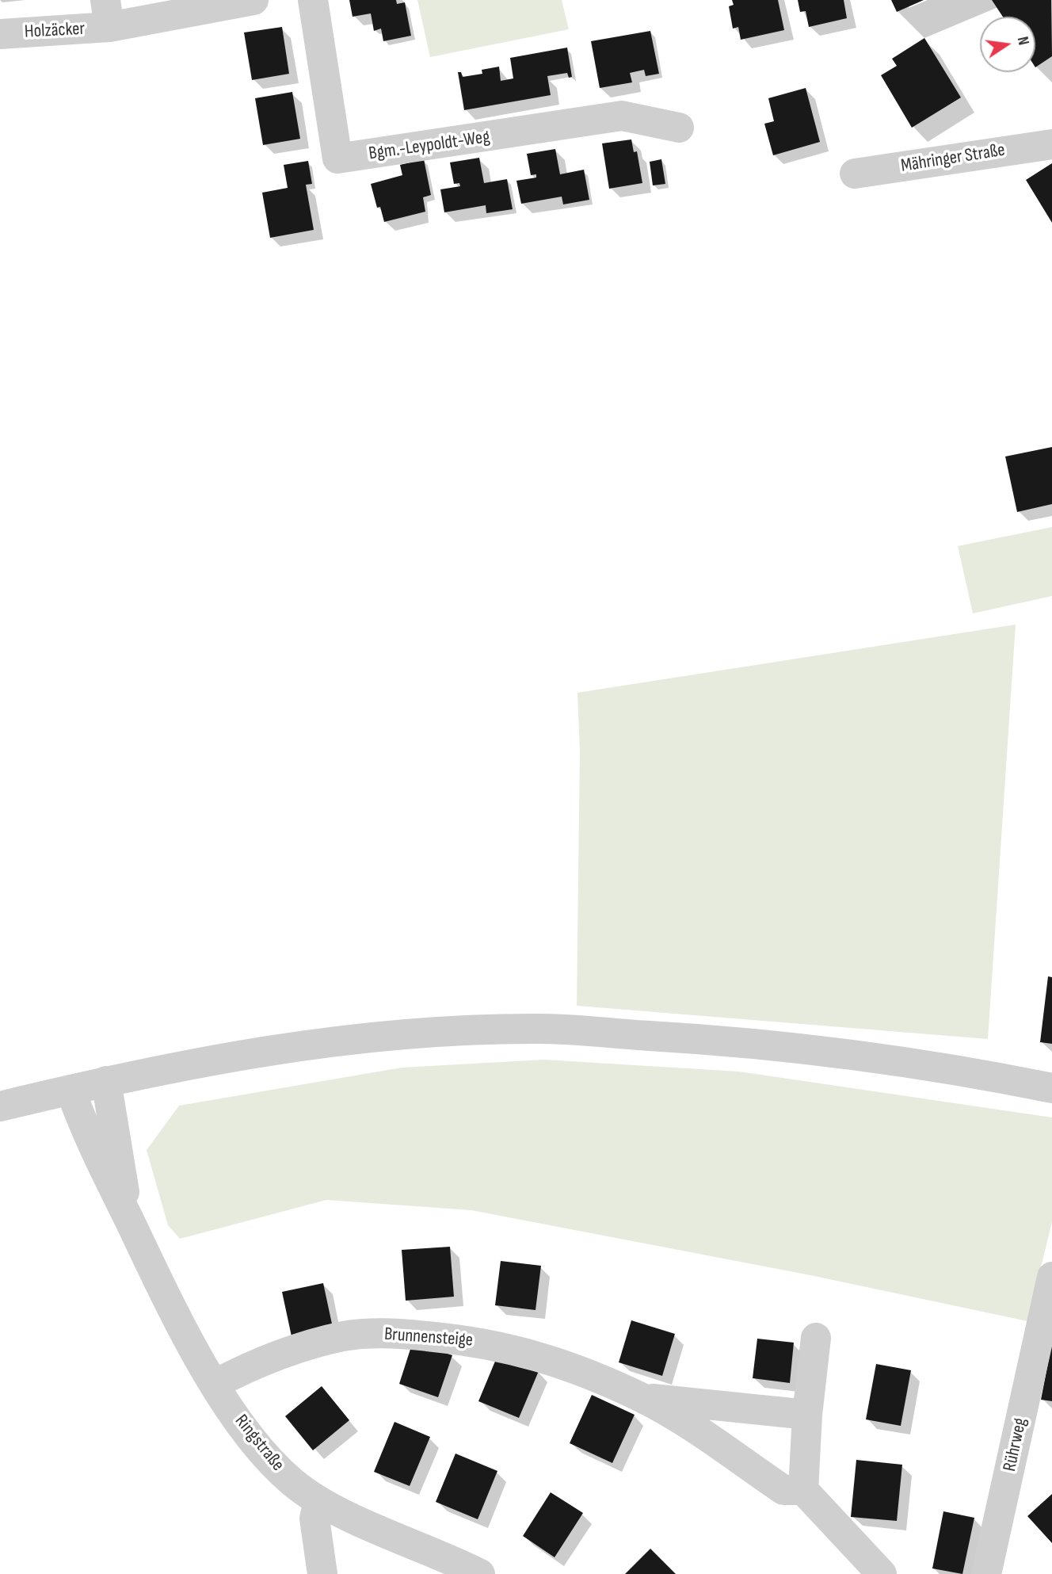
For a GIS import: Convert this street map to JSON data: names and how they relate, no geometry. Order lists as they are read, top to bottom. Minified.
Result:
{"streets":{"street":["Holzäcker","Bgm.-Leypoldt-Weg","Mähringer Straße","Brunnensteige","Ringstraße","Rührweg"]},"crossings":[["Brunnensteige","Ringstraße"]],"north":"right"}
